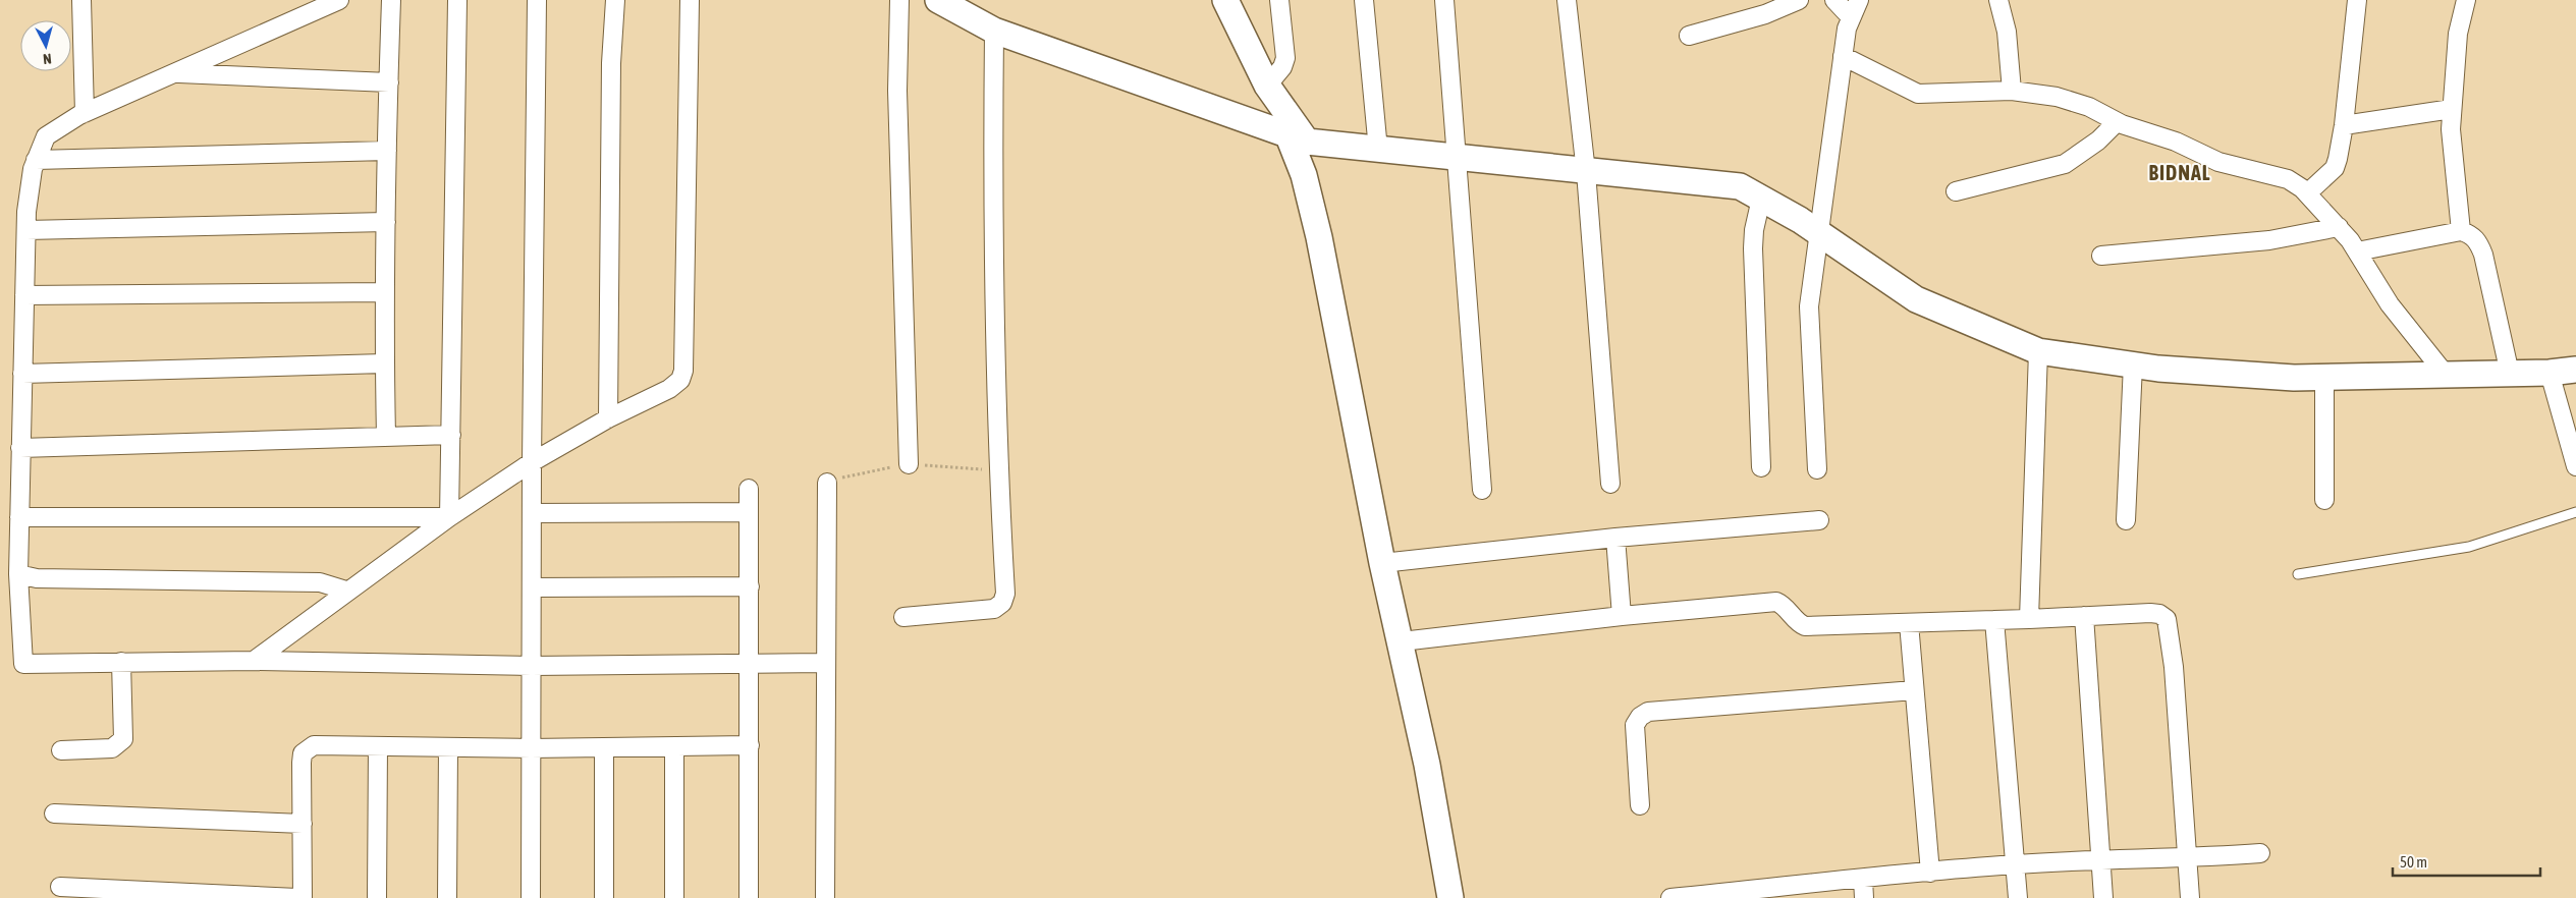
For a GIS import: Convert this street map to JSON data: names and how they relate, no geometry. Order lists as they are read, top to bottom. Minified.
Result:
{"districts":["BIDNAL"],"scale_bar":"50 m","north":"bottom"}
